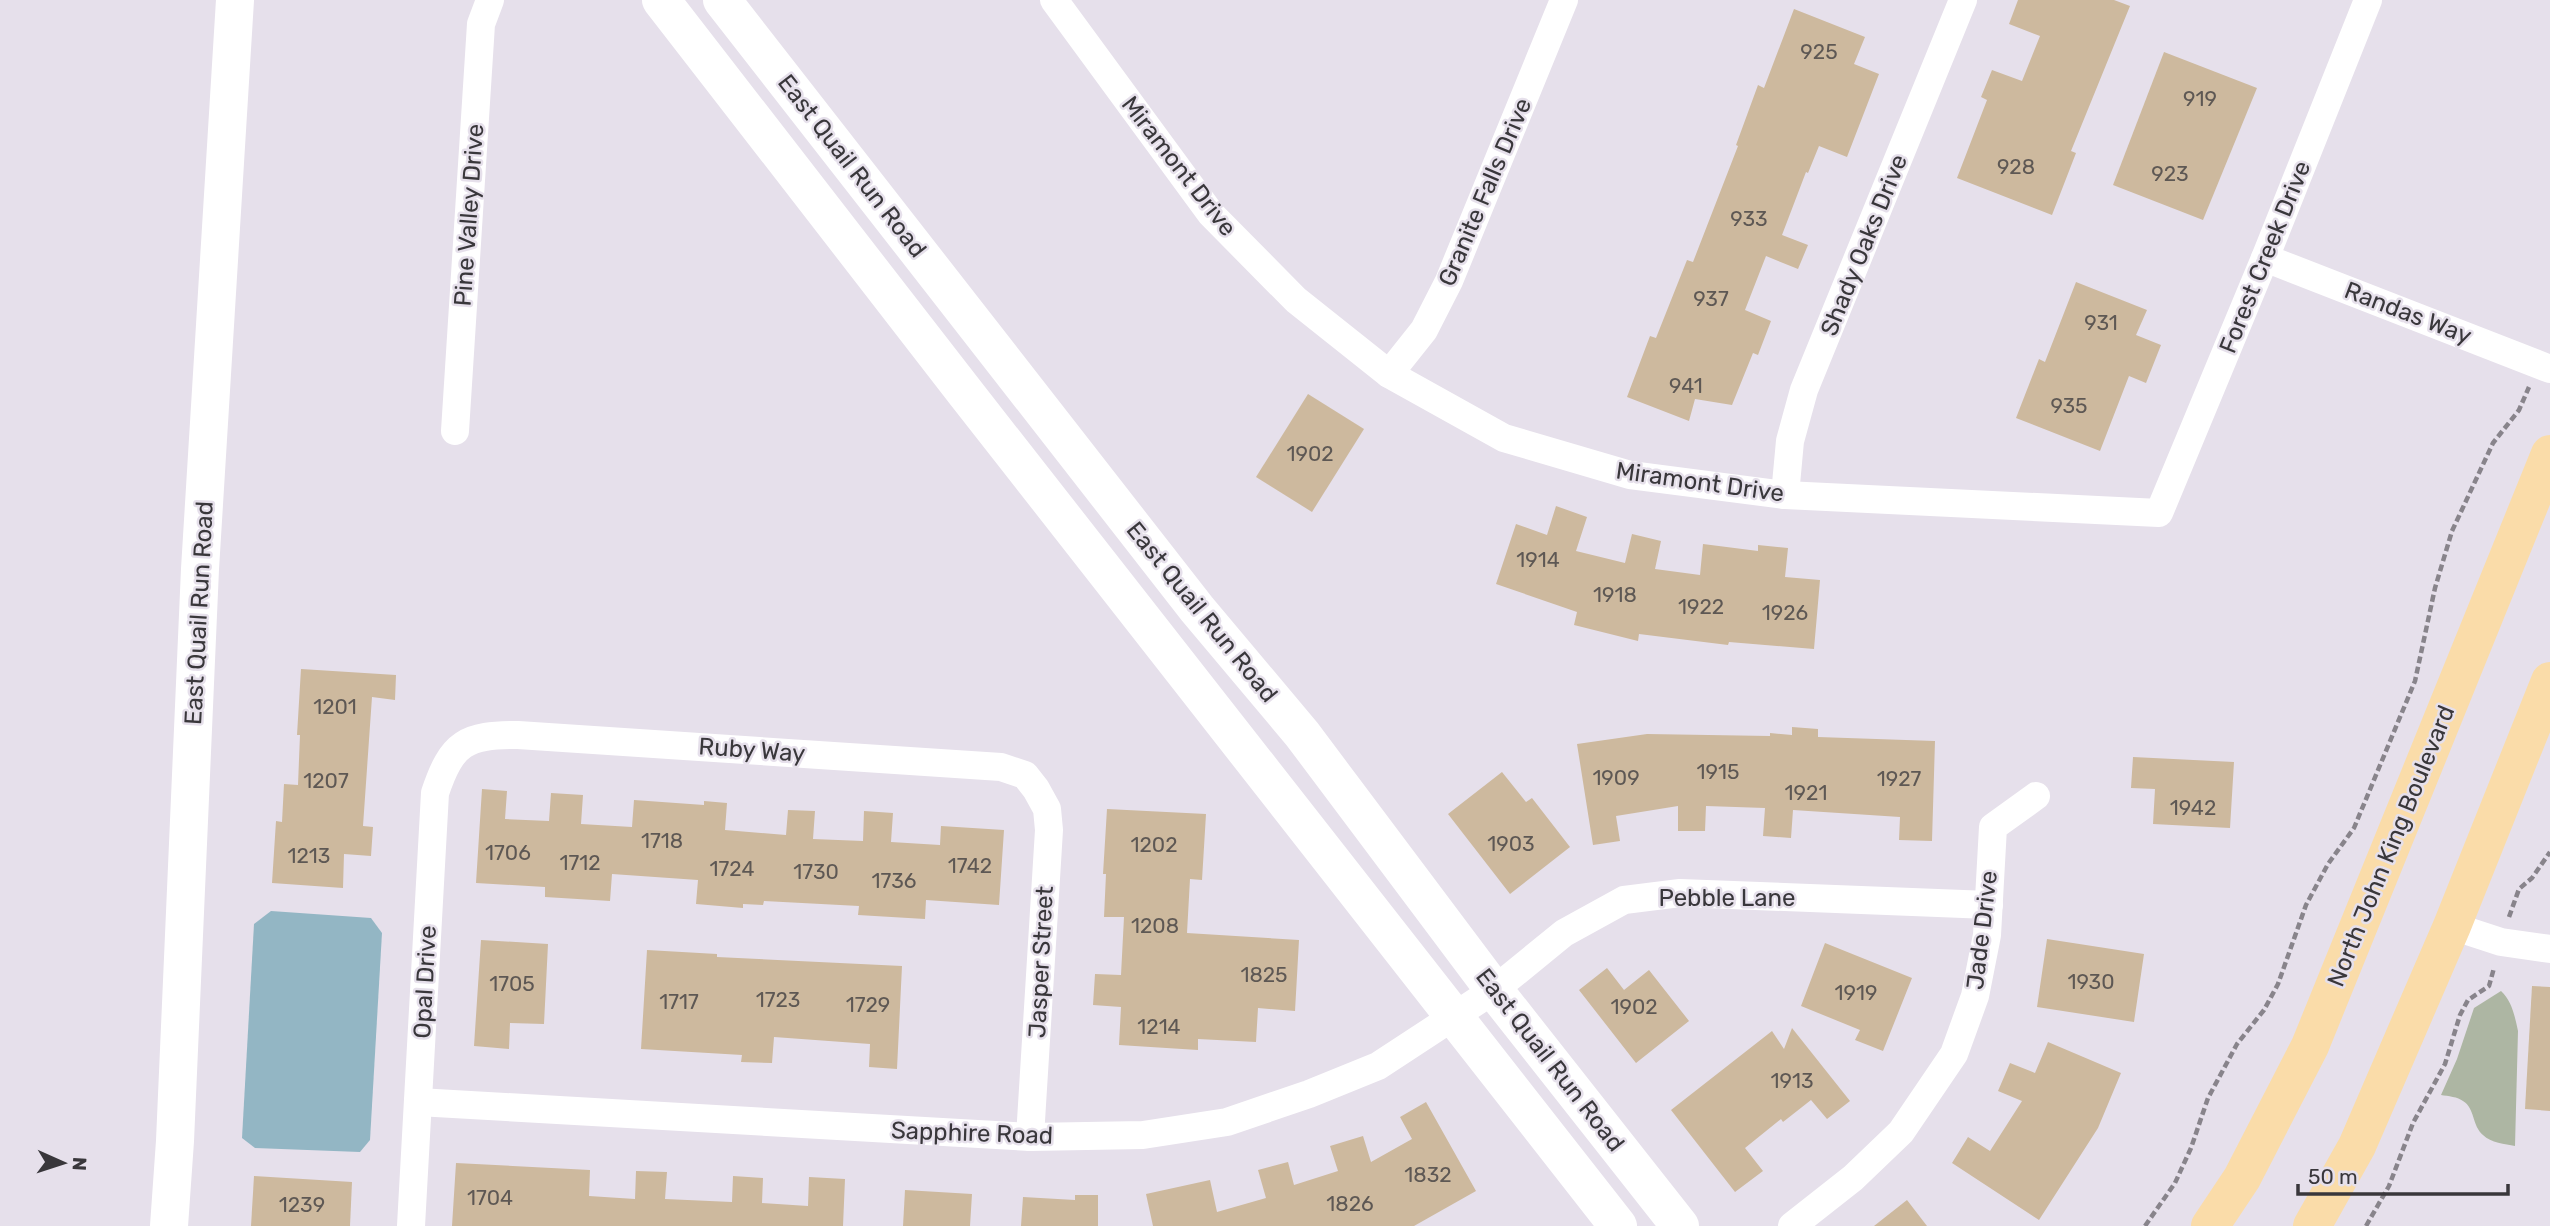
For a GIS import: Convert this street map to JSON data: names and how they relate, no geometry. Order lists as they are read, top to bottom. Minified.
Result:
{"streets":{"main road":["North John King Boulevard"],"street":["East Quail Run Road","Miramont Drive","Granite Falls Drive","Pine Valley Drive","Shady Oaks Drive","Forest Creek Drive","Randas Way","Ruby Way","Pebble Lane","Jade Drive","Jasper Street","Opal Drive","Sapphire Road"]},"crossings":[["East Quail Run Road","Pebble Lane"],["East Quail Run Road","Sapphire Road"],["Miramont Drive","Granite Falls Drive"],["Miramont Drive","Shady Oaks Drive"],["Miramont Drive","Forest Creek Drive"],["Forest Creek Drive","Randas Way"],["Ruby Way","Jasper Street"],["Ruby Way","Opal Drive"],["Pebble Lane","Jade Drive"],["Pebble Lane","Sapphire Road"],["Jasper Street","Sapphire Road"],["Opal Drive","Sapphire Road"]],"house_numbers":["925","919","928","923","933","937","931","941","935","1902","1914","1918","1922","1926","1201","1915","1909","1927","1207","1921","1942","1718","1903","1202","1706","1213","1712","1742","1724","1730","1736","1208","1825","1930","1705","1919","1723","1717","1729","1902","1214","1913","1832","1704","1826","1239"],"scale_bar":"50 m","north":"right"}
